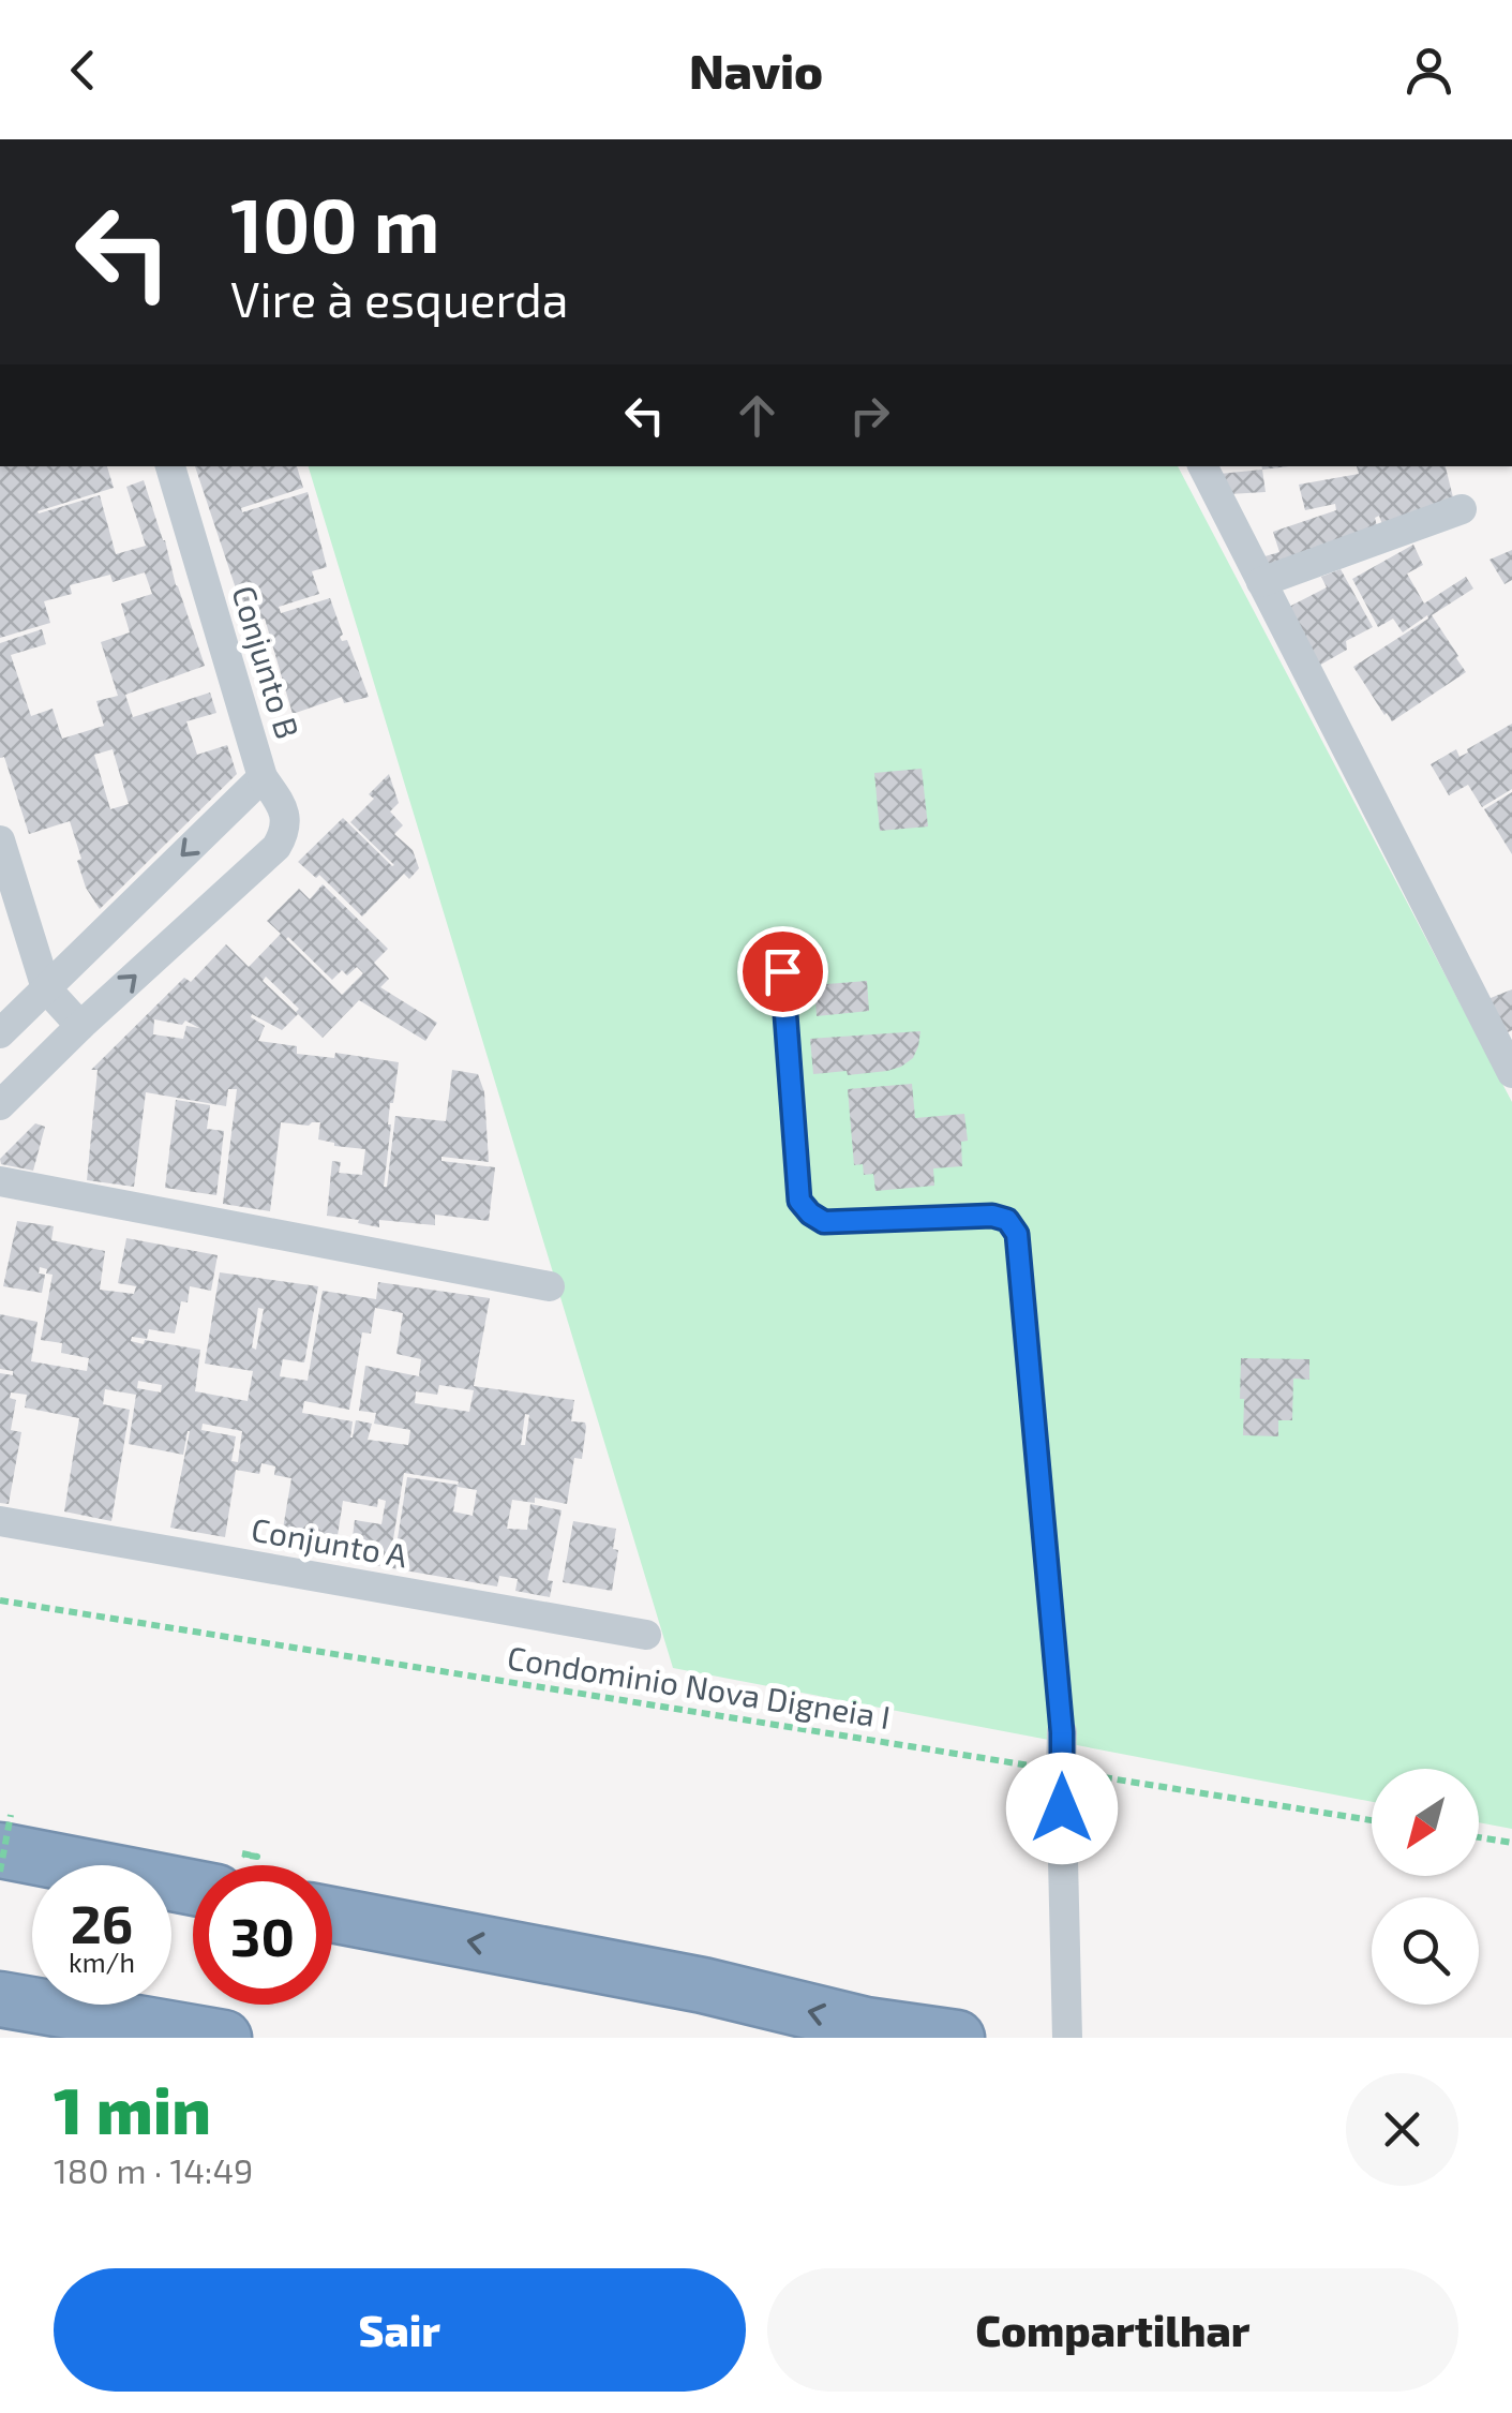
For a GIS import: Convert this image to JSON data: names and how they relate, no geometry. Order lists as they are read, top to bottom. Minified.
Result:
{"streets":{"street":["Conjunto B","Conjunto A"],"path":["Condominio Nova Digneia I"]},"one_way":["Conjunto B"],"north":"bottom left","page":{"header":"Navio","turn":["100 m","Vire à esquerda"],"speed":"26 km/h","limit":"30","heading":["1 min","180 m · 14:49"],"buttons":["Sair","Compartilhar"]}}
